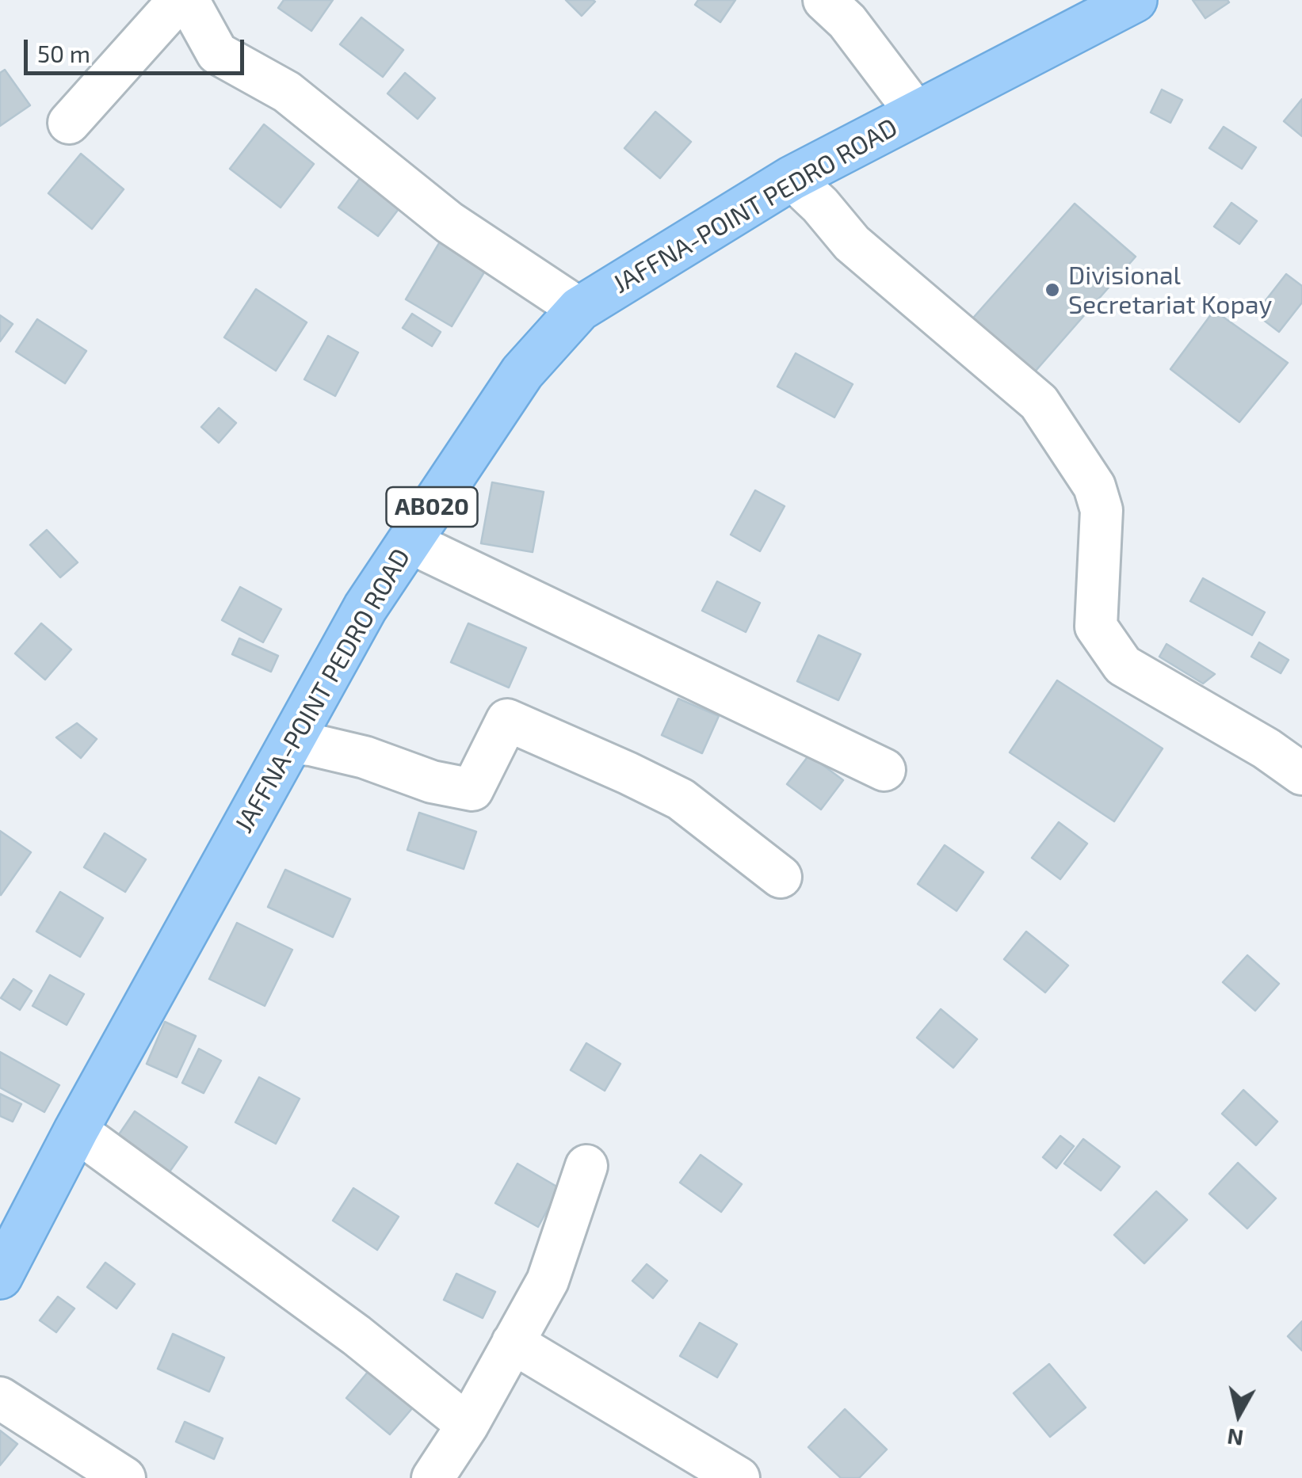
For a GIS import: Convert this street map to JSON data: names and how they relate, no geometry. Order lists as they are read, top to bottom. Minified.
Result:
{"streets":{"main road":["JAFFNA-POINT PEDRO ROAD","AB020"]},"places":["Divisional Secretariat Kopay"],"scale_bar":"50 m","north":"bottom"}
